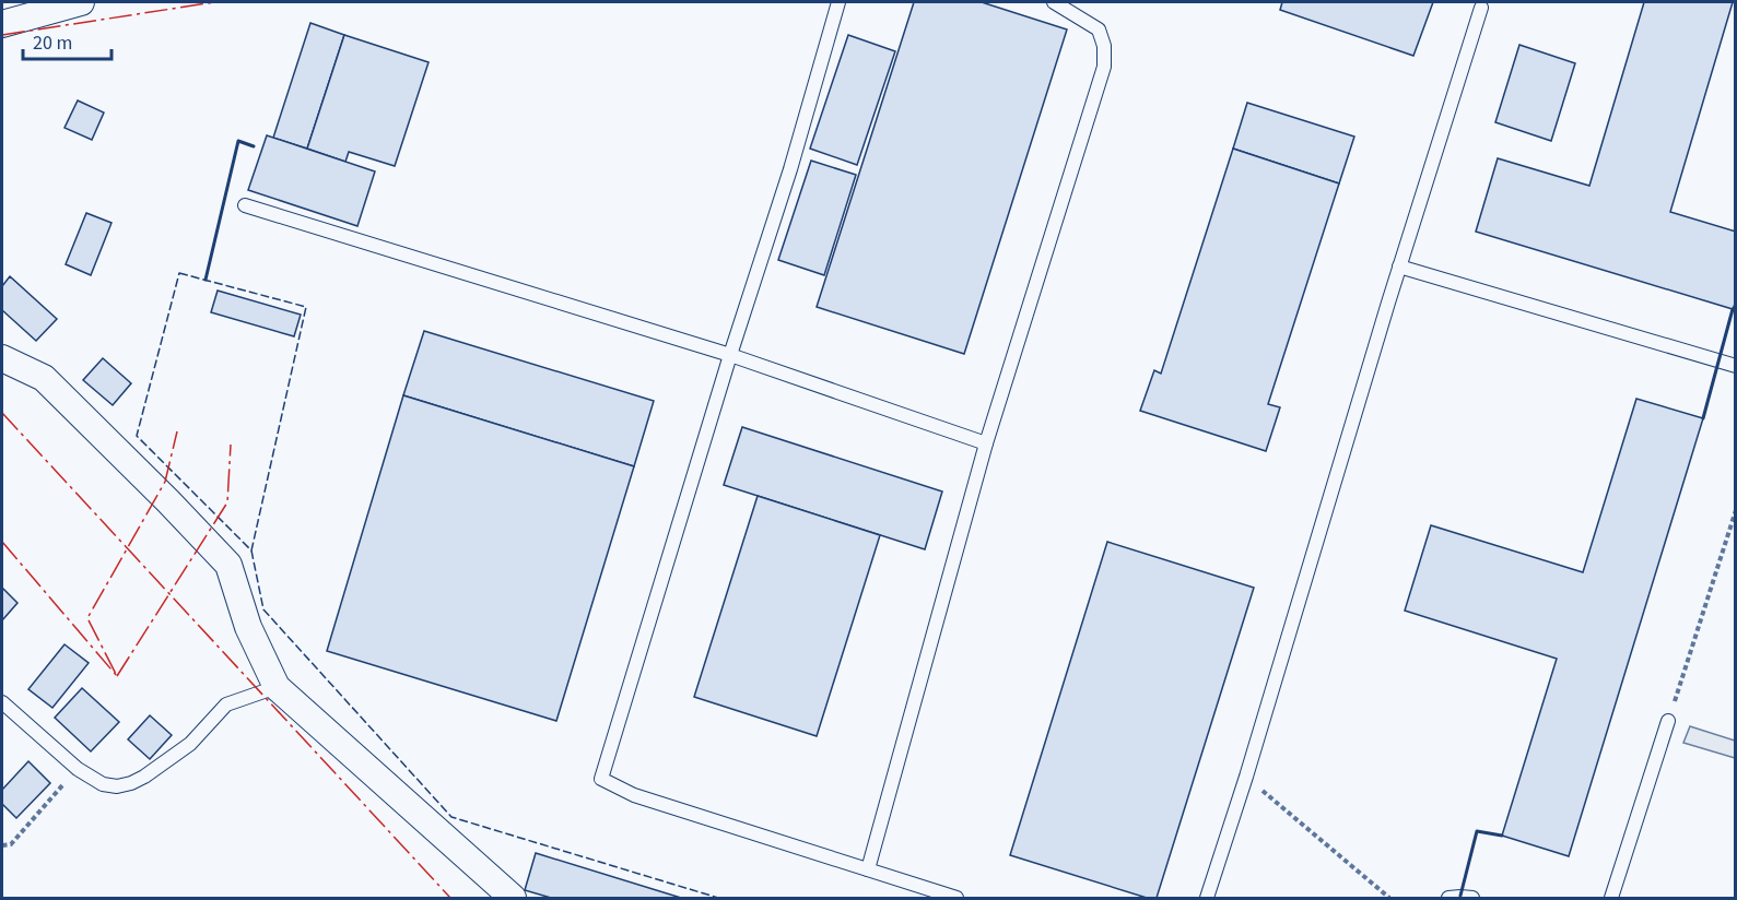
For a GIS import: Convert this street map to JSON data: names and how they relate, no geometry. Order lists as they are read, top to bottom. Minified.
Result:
{"scale_bar":"20 m"}
